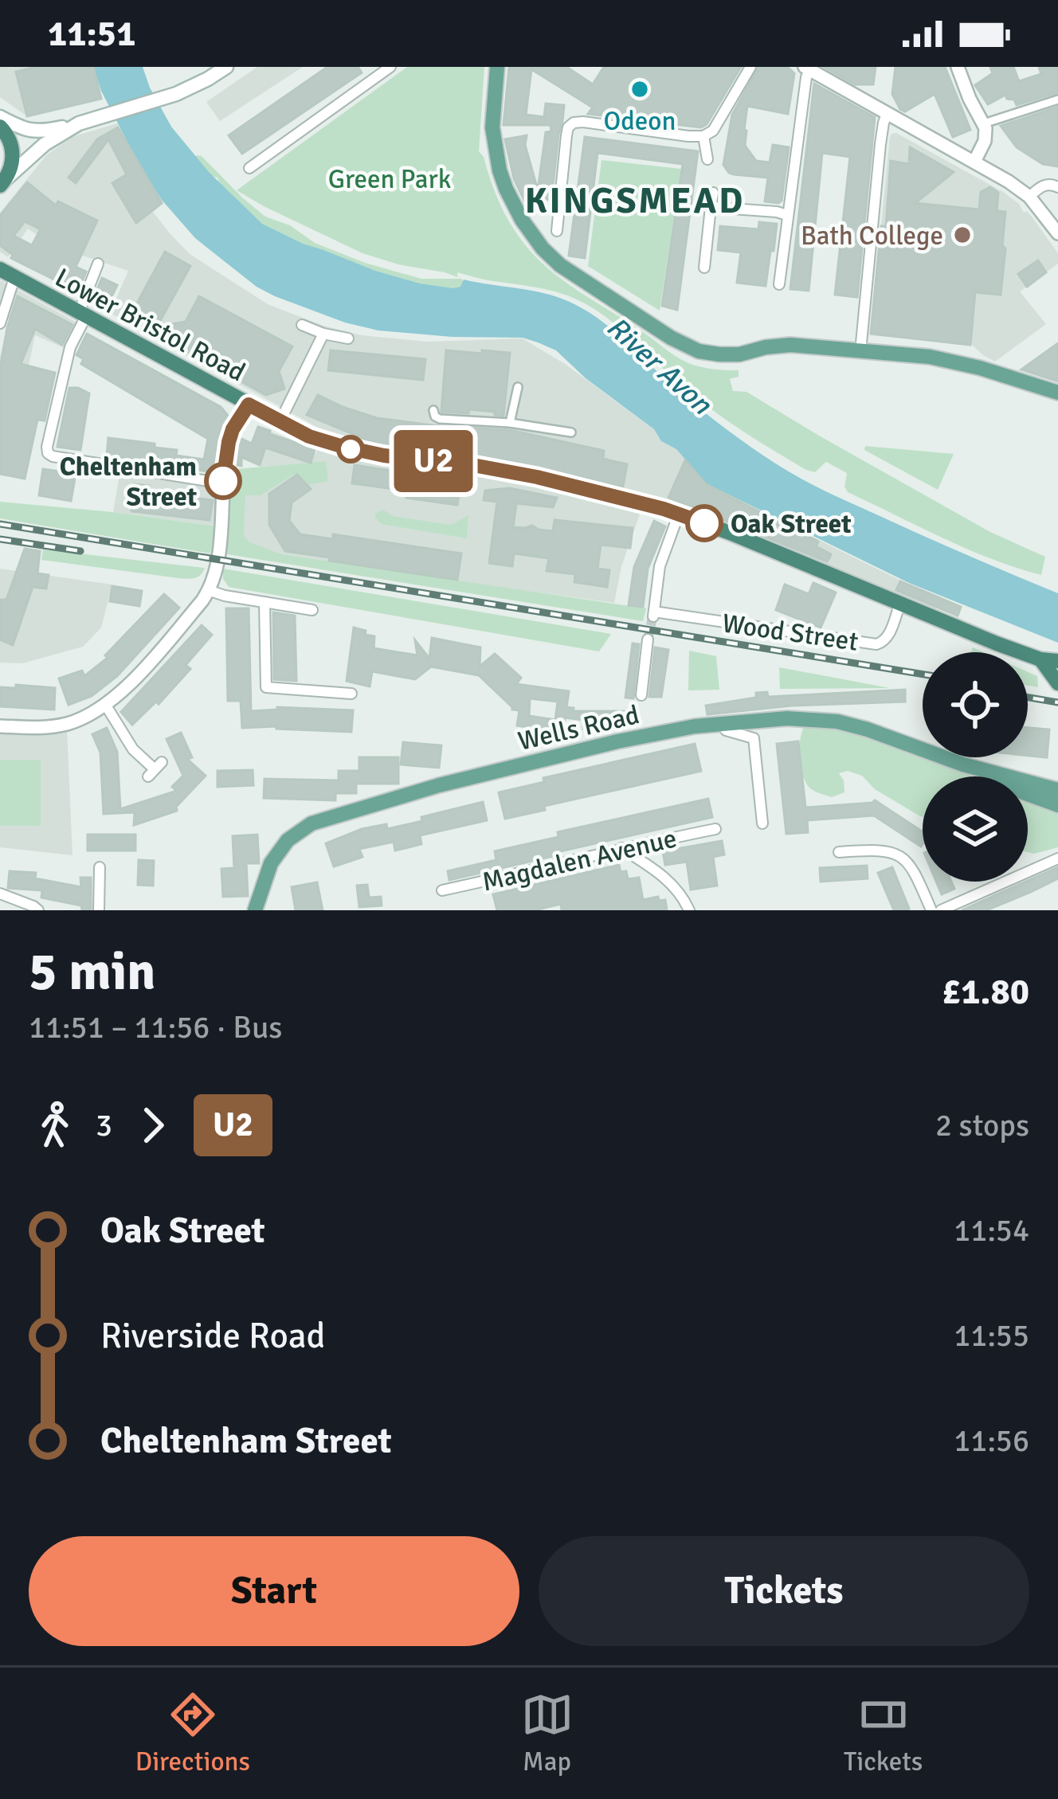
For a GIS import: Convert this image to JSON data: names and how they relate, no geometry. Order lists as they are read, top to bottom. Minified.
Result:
{"streets":{"highway":["Lower Bristol Road"],"main road":["Wells Road"],"street":["Wood Street","Magdalen Avenue"]},"crossings":[["Lower Bristol Road","Wood Street"]],"districts":["KINGSMEAD"],"water":["River Avon"],"parks":["Green Park"],"places":["Odeon","Bath College","Cheltenham Street","Oak Street"],"lines":["bus line U2"],"page":{"status":"11:51","on_map":"U2","heading":["5 min","11:51 – 11:56 · Bus","£1.80"],"legs":["3","U2","2 stops"],"list":[{"name":"Oak Street","value":"11:54"},{"name":"Riverside Road","value":"11:55"},{"name":"Cheltenham Street","value":"11:56"}],"buttons":["Start","Tickets"],"tabs":["Directions","Map","Tickets"]}}
